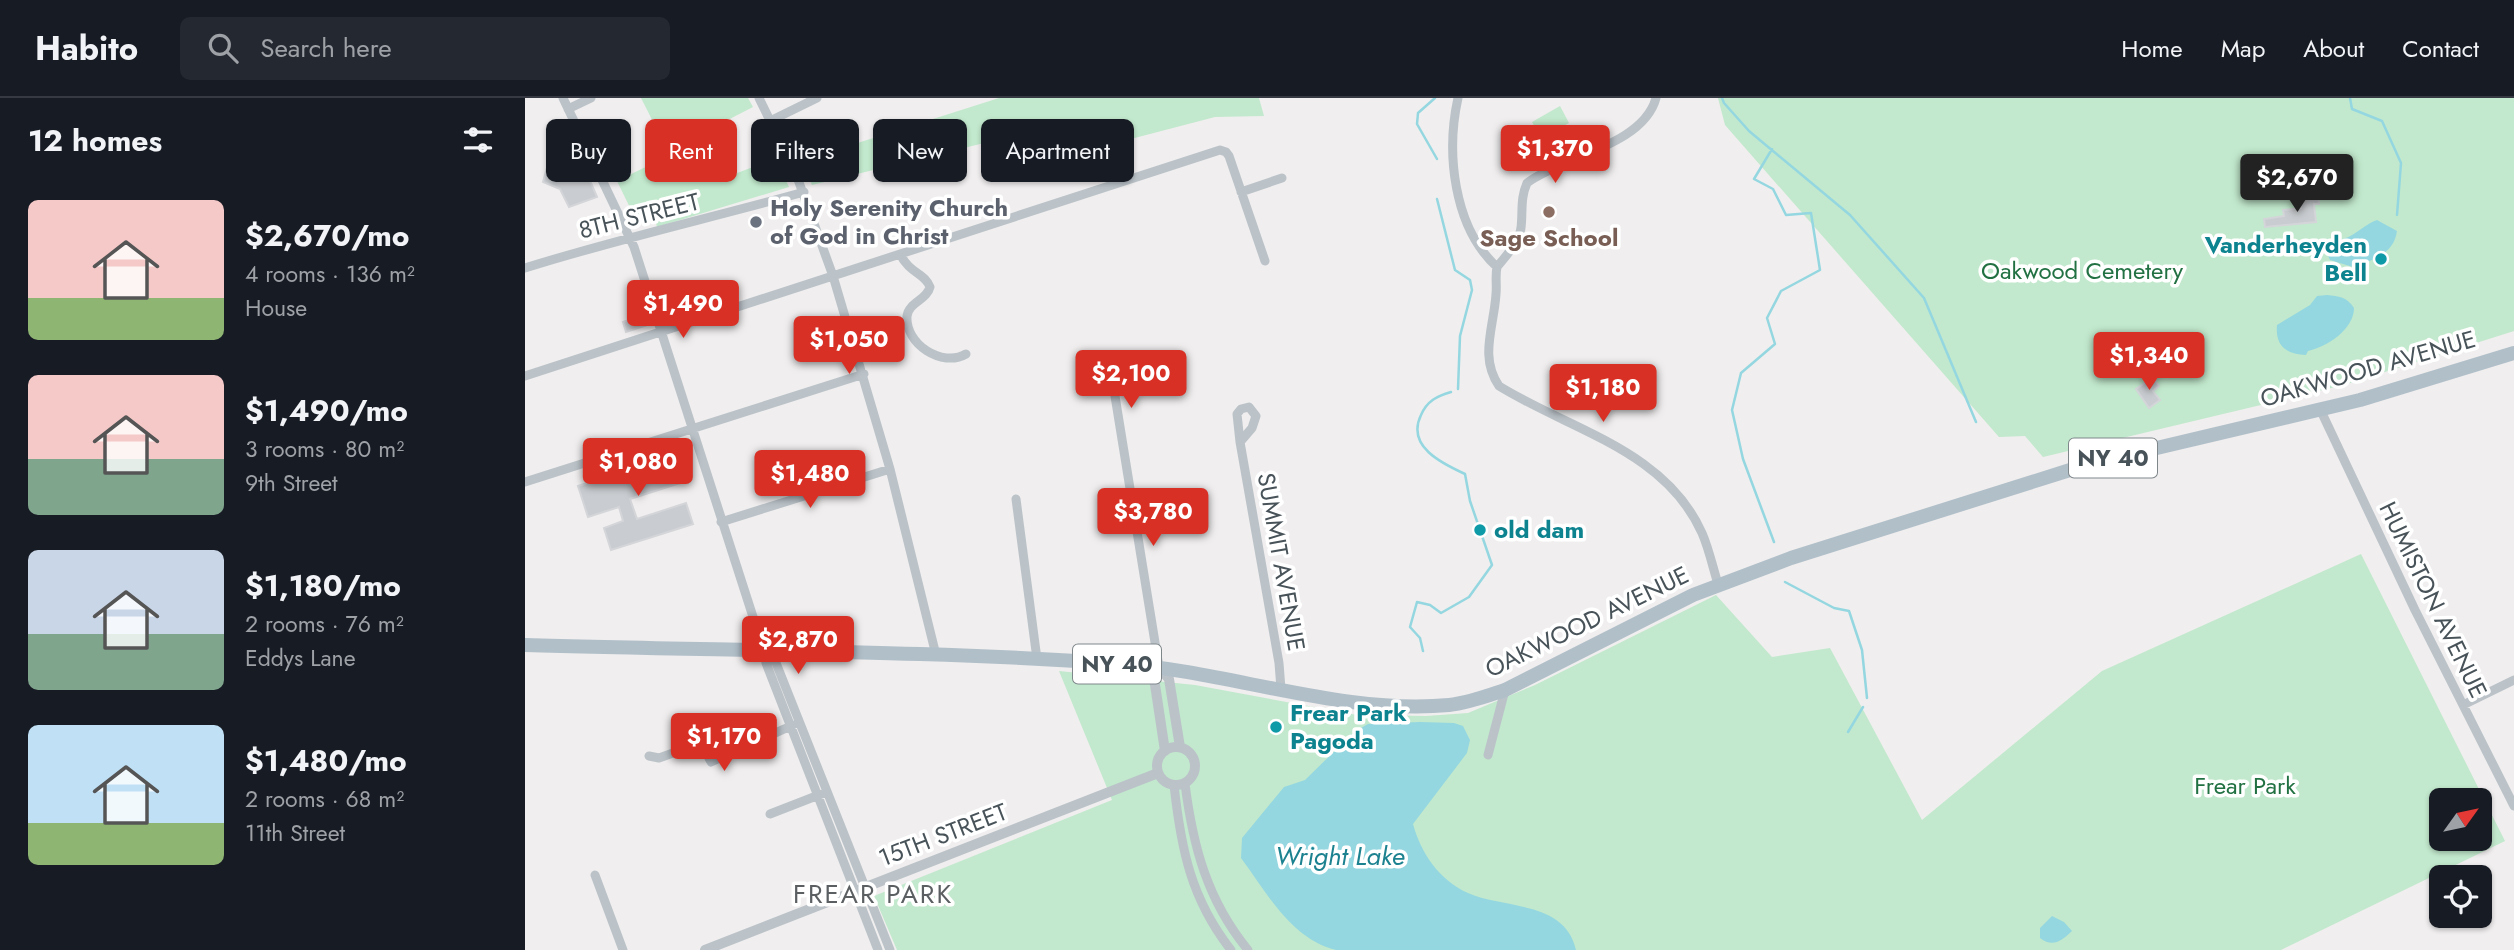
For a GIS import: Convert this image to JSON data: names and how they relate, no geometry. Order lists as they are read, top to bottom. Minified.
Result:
{"streets":{"main road":["OAKWOOD AVENUE","NY 40"],"street":["8TH STREET","SUMMIT AVENUE","HUMISTON AVENUE","15TH STREET"]},"crossings":[["OAKWOOD AVENUE","SUMMIT AVENUE"],["OAKWOOD AVENUE","HUMISTON AVENUE"]],"districts":["FREAR PARK"],"water":["Wright Lake"],"parks":["Oakwood Cemetery","Frear Park"],"places":["Sage School","Holy Serenity Church of God in Christ","Vanderheyden Bell","old dam","Frear Park Pagoda"],"north":"top right","page":{"header":"Habito","search":"Search here","nav":["Home","Map","About","Contact"],"heading":"12 homes","chip":["Buy","Rent","Filters","New","Apartment"],"price":["$1,370","$2,670","$1,490","$1,050","$1,340","$2,100","$1,180","$1,080","$1,480","$3,780","$2,870","$1,170"],"list":[{"name":"$2,670/mo","note":"4 rooms · 136 m² · House"},{"name":"$1,490/mo","note":"3 rooms · 80 m² · 9th Street"},{"name":"$1,180/mo","note":"2 rooms · 76 m² · Eddys Lane"},{"name":"$1,480/mo","note":"2 rooms · 68 m² · 11th Street"}]}}
